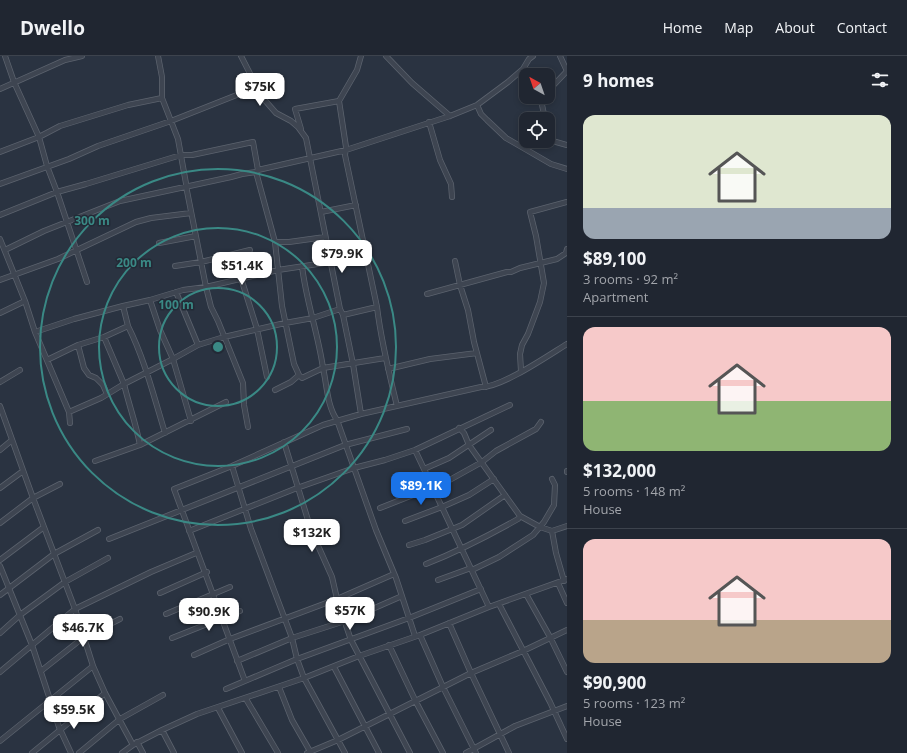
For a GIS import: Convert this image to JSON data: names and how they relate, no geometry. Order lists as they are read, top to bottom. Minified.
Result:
{"north":"top left","page":{"header":"Dwello","nav":["Home","Map","About","Contact"],"heading":"9 homes","price":["$75K","$79.9K","$51.4K","$89.1K","$132K","$57K","$90.9K","$46.7K","$59.5K"],"list":[{"name":"$89,100","note":"3 rooms · 92 m² · Apartment"},{"name":"$132,000","note":"5 rooms · 148 m² · House"},{"name":"$90,900","note":"5 rooms · 123 m² · House"}]},"rings":["300 m","200 m","100 m"]}
